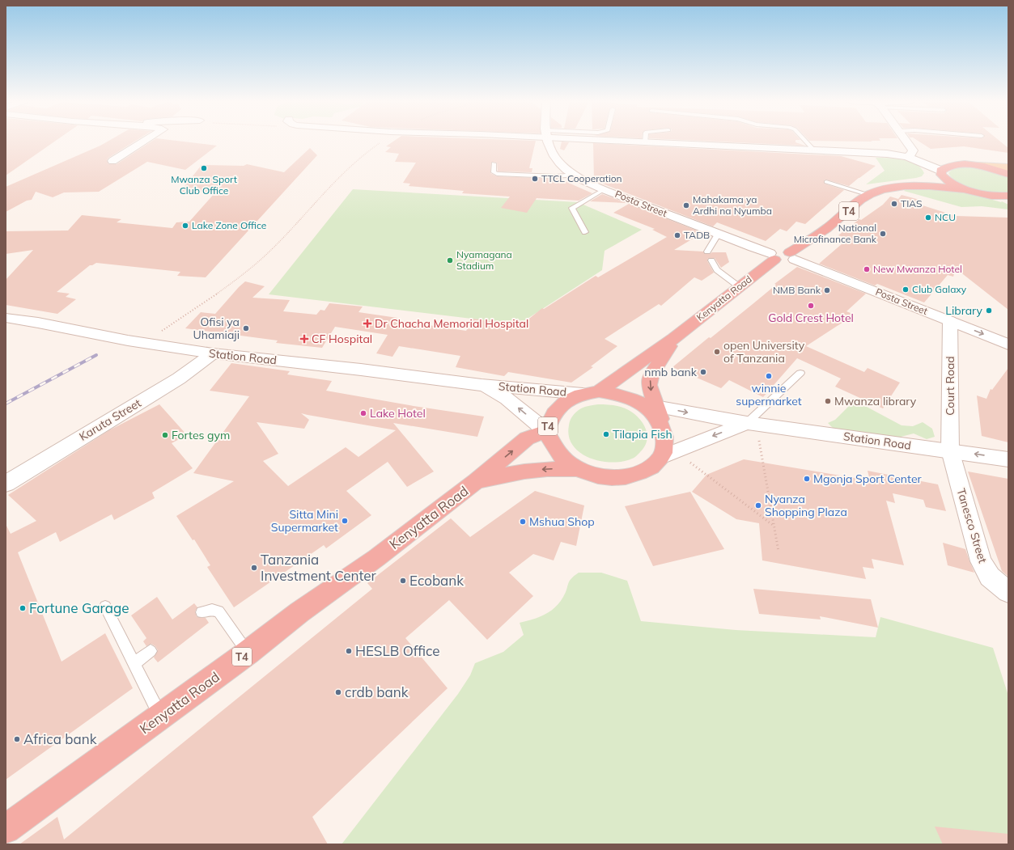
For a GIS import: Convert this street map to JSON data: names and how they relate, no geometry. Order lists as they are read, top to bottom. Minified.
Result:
{"streets":{"highway":["T4","Kenyatta Road"],"street":["Posta Street","Station Road","Court Road","Karuta Street","Tanesco Street"]},"crossings":[["Posta Street","T4"],["Posta Street","Kenyatta Road"],["Posta Street","Court Road"],["T4","Kenyatta Road"],["T4","Station Road"],["Kenyatta Road","Station Road"],["Station Road","Court Road"],["Station Road","Karuta Street"],["Station Road","Tanesco Street"],["Court Road","Tanesco Street"]],"places":{"other":["Mwanza Sport Club Office","TTCL Cooperation","TIAS","Mahakama ya Ardhi na Nyumba","NCU","Lake Zone Office","National Microfinance Bank","TADB","Nyamagana Stadium","New Mwanza Hotel","Club Galaxy","NMB Bank","Gold Crest Hotel","Library","Ofisi ya Uhamiaji","open University of Tanzania","nmb bank","winnie supermarket","Mwanza library","Lake Hotel","Tilapia Fish","Fortes gym","Mgonja Sport Center","Nyanza Shopping Plaza","Sitta Mini Supermarket","Mshua Shop","Tanzania Investment Center","Ecobank","Fortune Garage","HESLB Office","crdb bank","Africa bank"],"health":["Dr Chacha Memorial Hospital","CF Hospital"]}}
